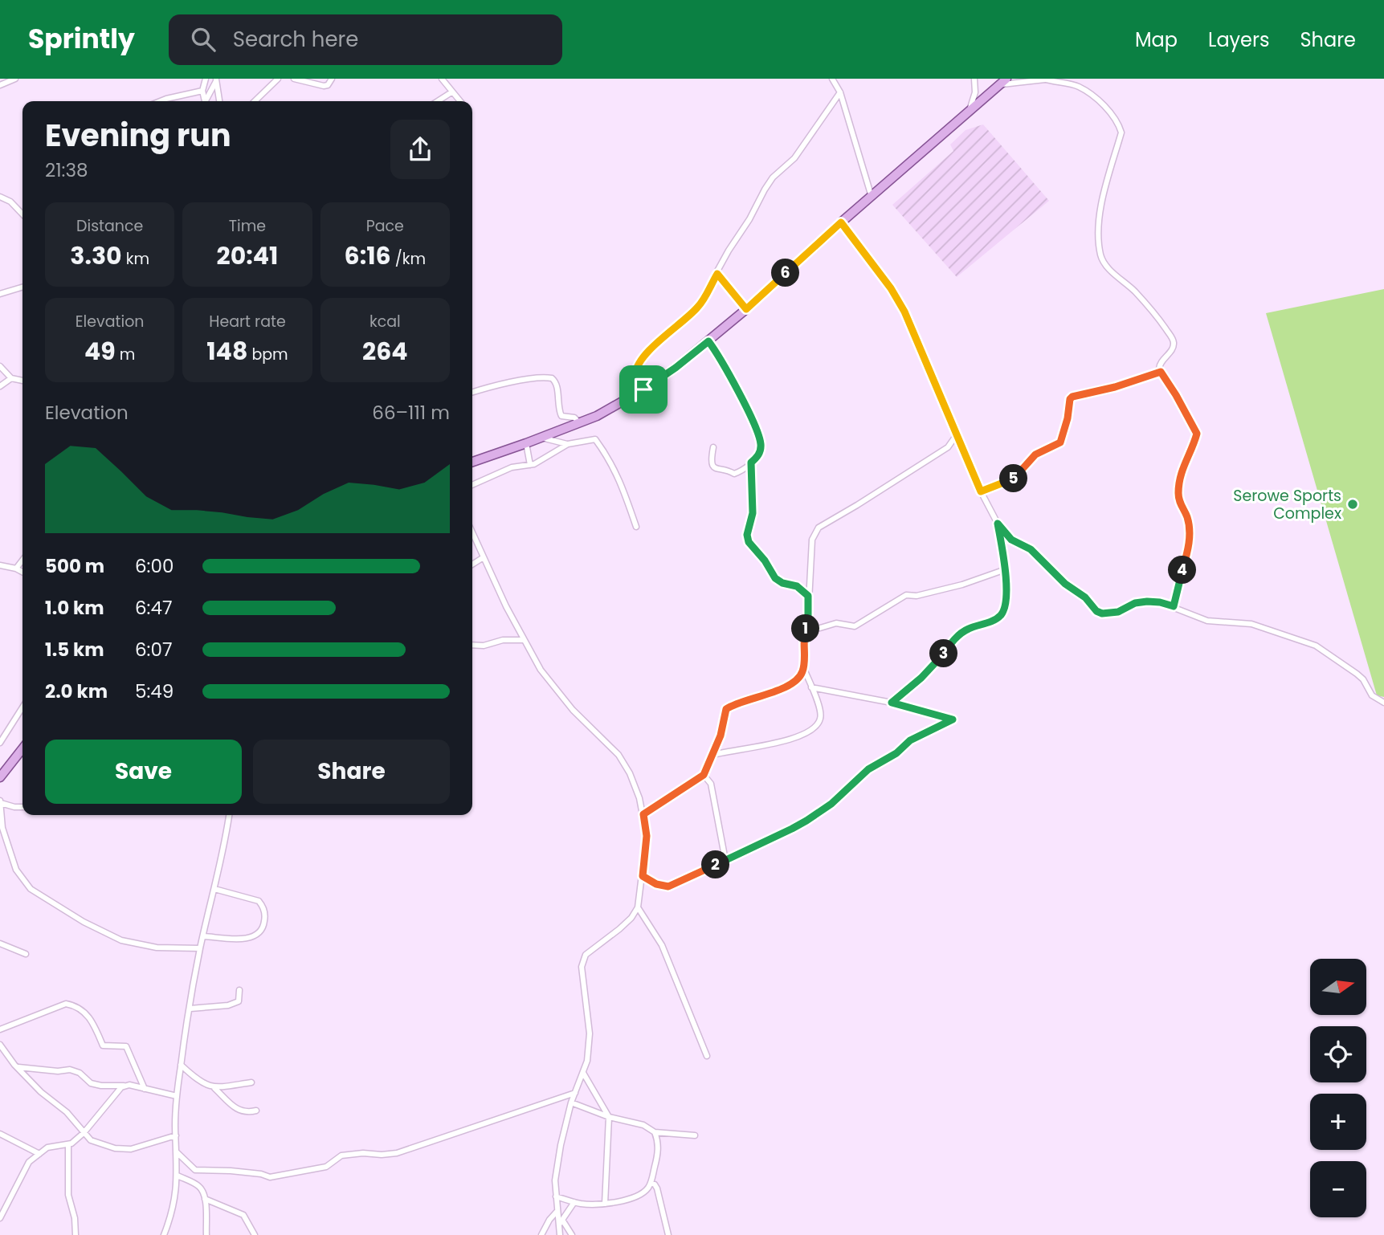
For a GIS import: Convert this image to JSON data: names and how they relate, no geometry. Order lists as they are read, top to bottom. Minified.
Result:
{"places":["Serowe Sports Complex"],"north":"right","page":{"header":"Sprintly","search":"Search here","nav":["Map","Layers","Share"],"heading":["Evening run","21:38"],"stats":[["Distance","3.30 km"],["Time","20:41"],["Pace","6:16 /km"],["Elevation","49 m"],["Heart rate","148 bpm"],["kcal","264"]],"pins":["6","5","4","1","3","2"],"chart":["Elevation","66–111 m"],"list":[{"name":"500 m","note":"6:00"},{"name":"1.0 km","note":"6:47"},{"name":"1.5 km","note":"6:07"},{"name":"2.0 km","note":"5:49"}],"buttons":["Save","Share"],"map_buttons":["+","−"]}}
